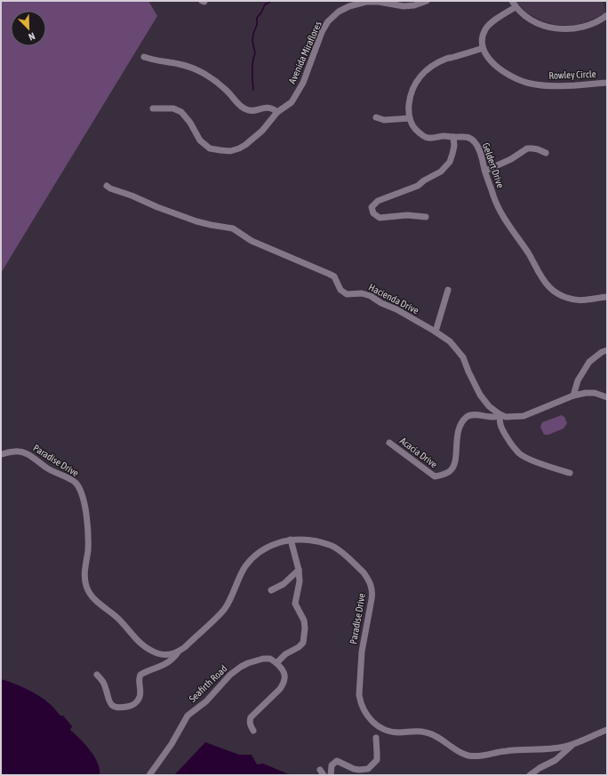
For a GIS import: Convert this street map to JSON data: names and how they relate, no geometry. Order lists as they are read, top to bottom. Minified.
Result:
{"streets":{"street":["Avenida Miraflores","Rowley Circle","Geldert Drive","Hacienda Drive","Acacia Drive","Paradise Drive","Seafirth Road"]},"crossings":[["Hacienda Drive","Acacia Drive"]],"north":"bottom right"}
